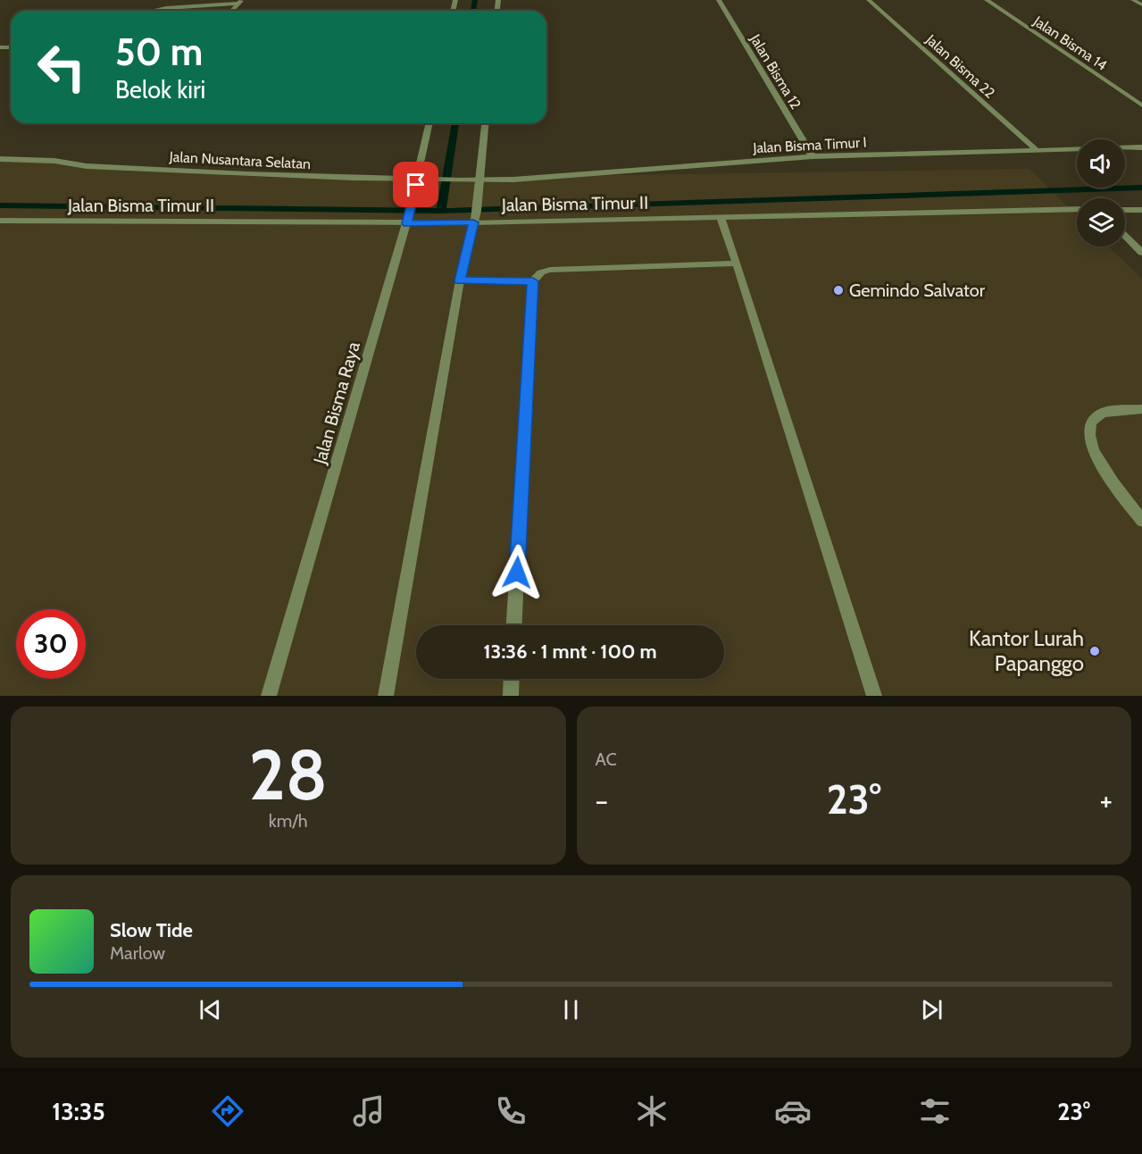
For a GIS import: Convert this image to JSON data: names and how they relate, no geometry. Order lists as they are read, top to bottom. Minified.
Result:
{"streets":{"street":["Jalan Bisma 14","Jalan Bisma 22","Jalan Bisma 12","Jalan Bisma Timur I","Jalan Nusantara Selatan","Jalan Bisma Timur II","Jalan Bisma Raya"]},"crossings":[["Jalan Bisma 22","Jalan Bisma Timur I"],["Jalan Bisma 12","Jalan Bisma Timur I"],["Jalan Bisma Timur I","Jalan Nusantara Selatan"],["Jalan Nusantara Selatan","Jalan Bisma Raya"],["Jalan Bisma Timur II","Jalan Bisma Raya"]],"places":["Gemindo Salvator","Kantor Lurah Papanggo"],"page":{"turn":["50 m","Belok kiri"],"limit":"30","trip":"13:36 · 1 mnt · 100 m","tile":[["28","km/h"],"AC"],"heat":["−","23°","+"],"song":["Slow Tide","Marlow"],"tabs":["13:35","23°"]}}
